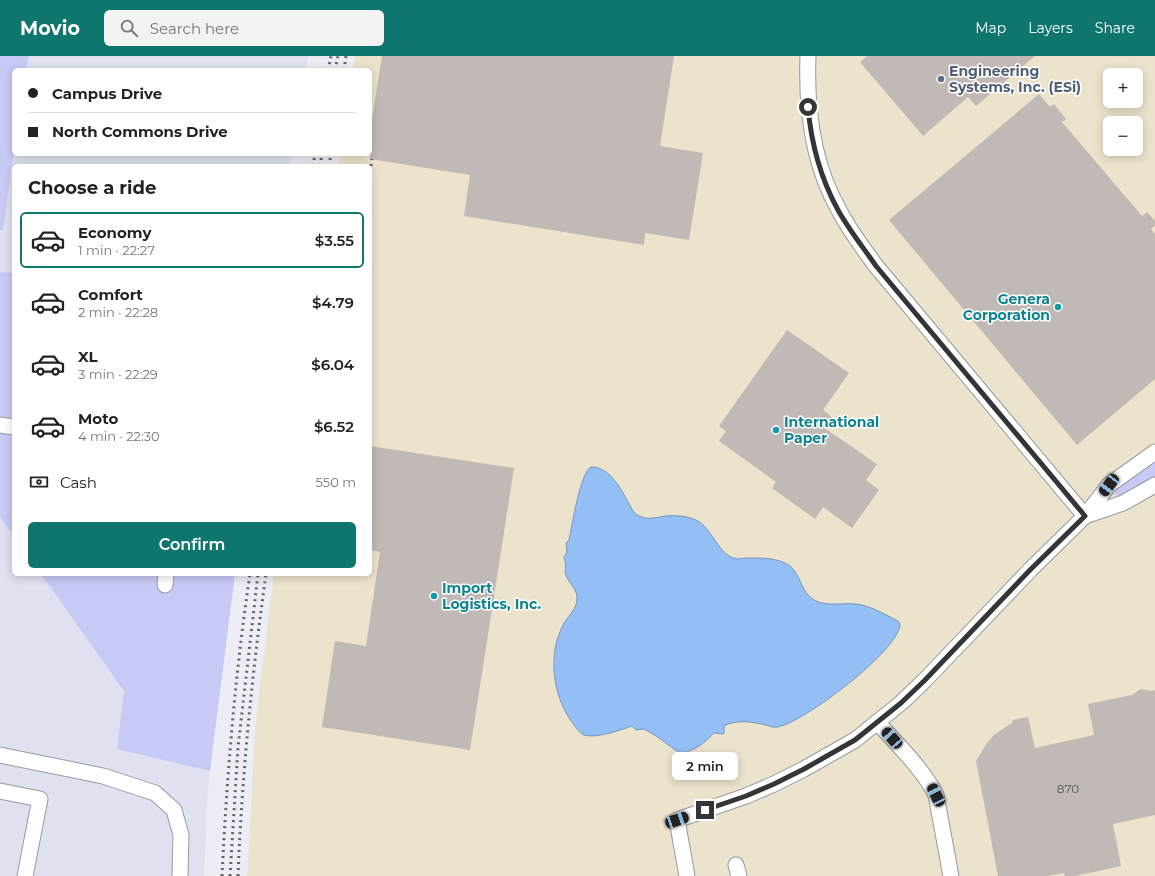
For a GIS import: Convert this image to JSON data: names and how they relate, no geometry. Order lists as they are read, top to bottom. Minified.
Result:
{"places":["Engineering Systems, Inc. (ESi)","Genera Corporation","International Paper","Import Logistics, Inc."],"house_numbers":["870"],"page":{"header":"Movio","search":"Search here","nav":["Map","Layers","Share"],"map_buttons":["+","−"],"banner":["Campus Drive","North Commons Drive"],"heading":"Choose a ride","list":[{"name":"Economy","note":"1 min · 22:27","value":"$3.55"},{"name":"Comfort","note":"2 min · 22:28","value":"$4.79"},{"name":"XL","note":"3 min · 22:29","value":"$6.04"},{"name":"Moto","note":"4 min · 22:30","value":"$6.52"}],"pay":["Cash","550 m"],"buttons":"Confirm","bubble":"2 min"}}
